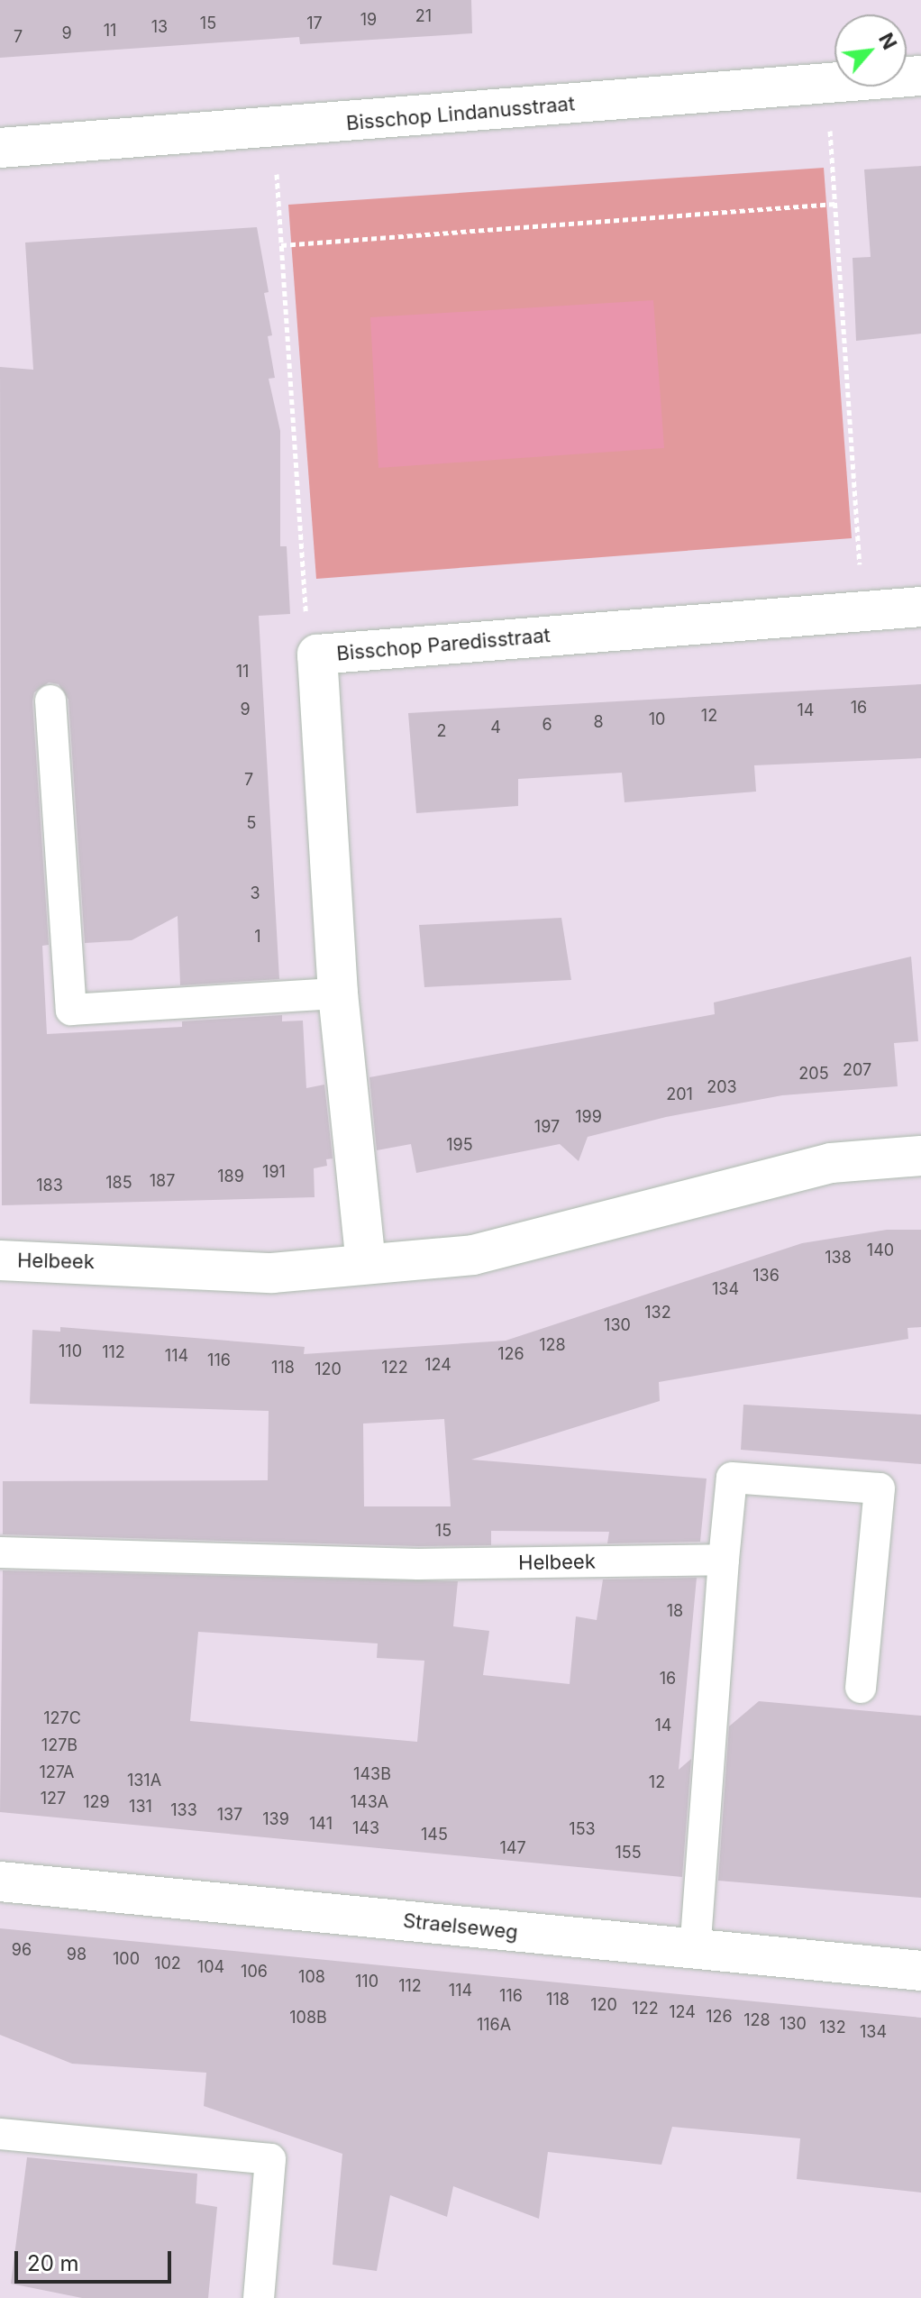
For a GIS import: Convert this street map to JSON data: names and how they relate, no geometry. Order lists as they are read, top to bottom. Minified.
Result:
{"streets":{"street":["Bisschop Lindanusstraat","Bisschop Paredisstraat","Helbeek","Straelseweg"]},"crossings":[["Bisschop Paredisstraat","Helbeek"]],"house_numbers":["21","19","15","17","13","11","9","7","11","16","9","14","12","10","8","6","4","2","7","5","3","1","207","205","203","201","199","197","195","191","189","187","185","183","140","138","136","134","132","130","128","110","112","126","114","116","124","118","122","120","15","18","16","127C","14","127B","127A","143B","131A","12","127","129","143A","131","133","137","139","141","143","153","145","147","155","96","98","100","102","104","106","108","110","112","114","116","118","120","122","124","126","108B","128","130","116A","132","134"],"scale_bar":"20 m","north":"top right"}
